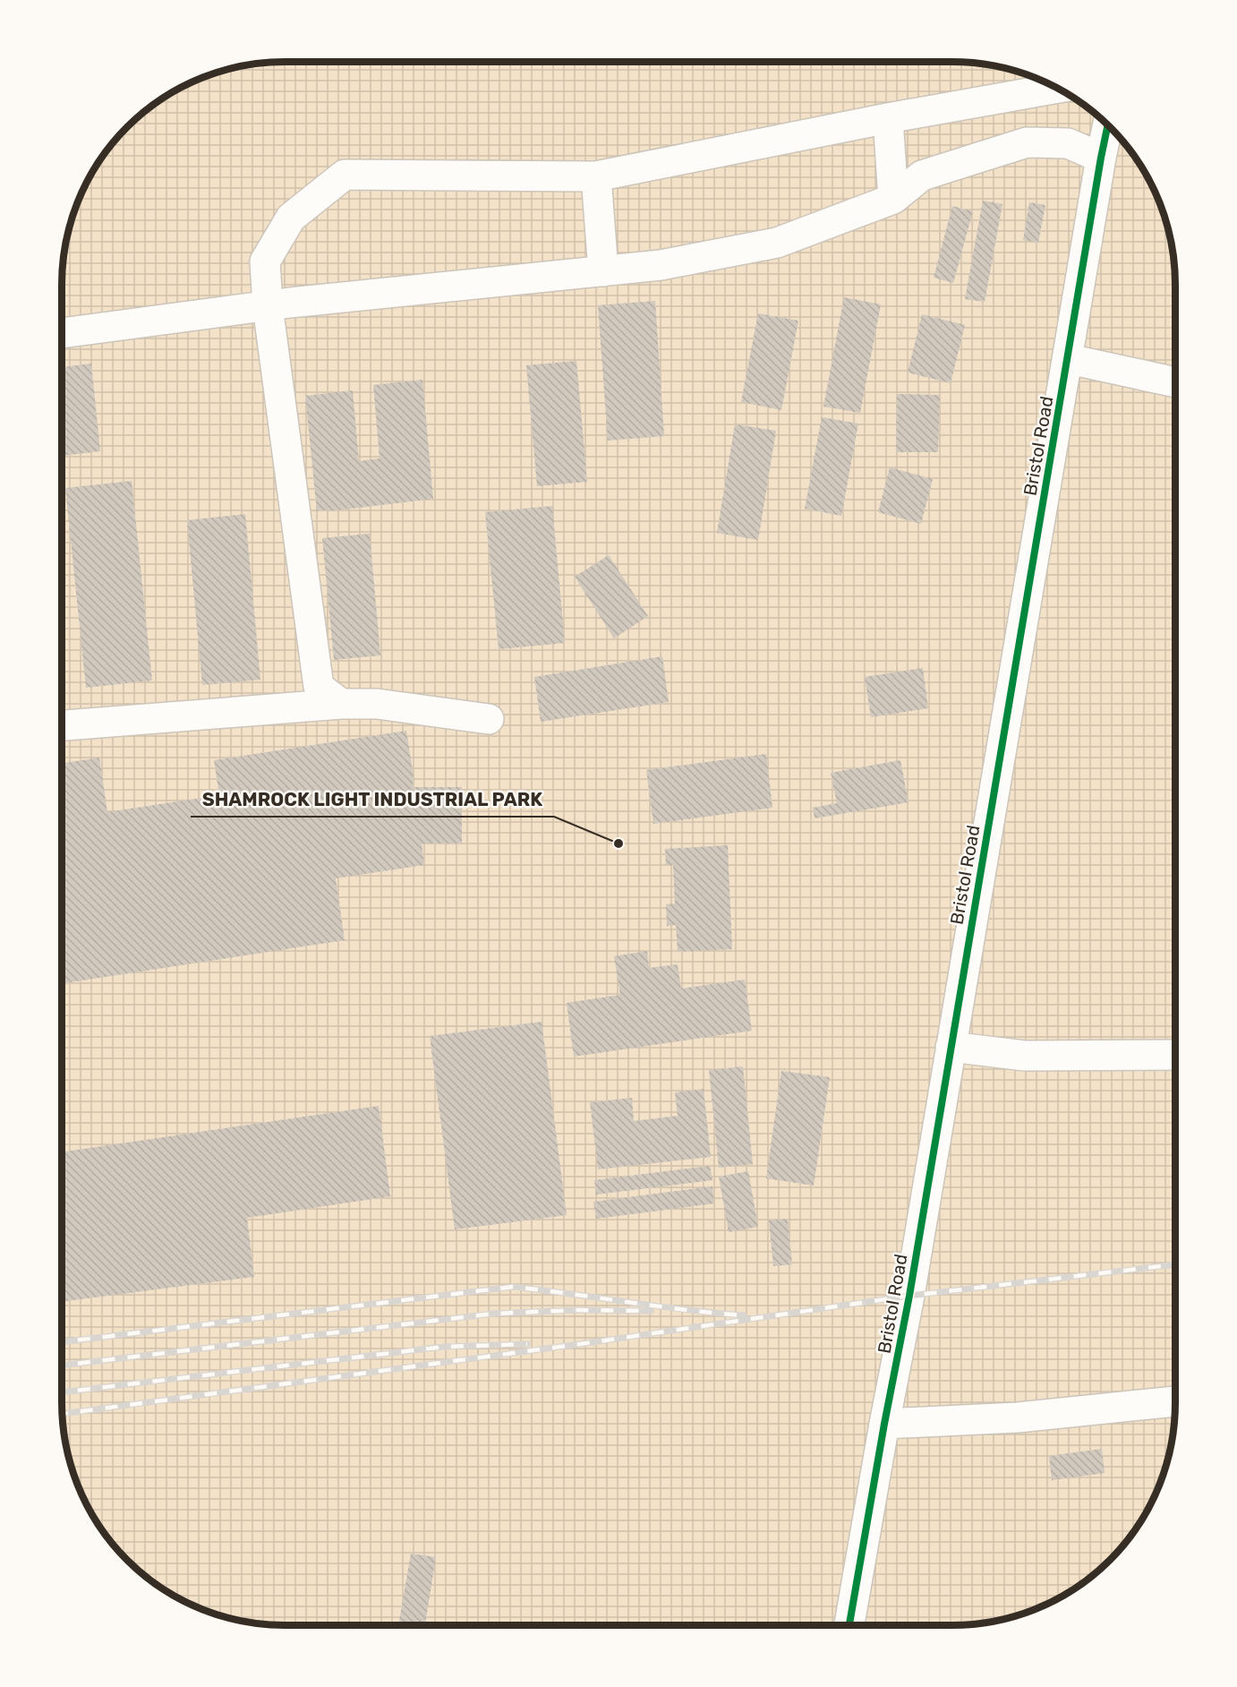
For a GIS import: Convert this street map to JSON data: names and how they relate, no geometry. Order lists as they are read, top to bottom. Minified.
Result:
{"streets":{"street":["Bristol Road"]},"places":["SHAMROCK LIGHT INDUSTRIAL PARK"]}
